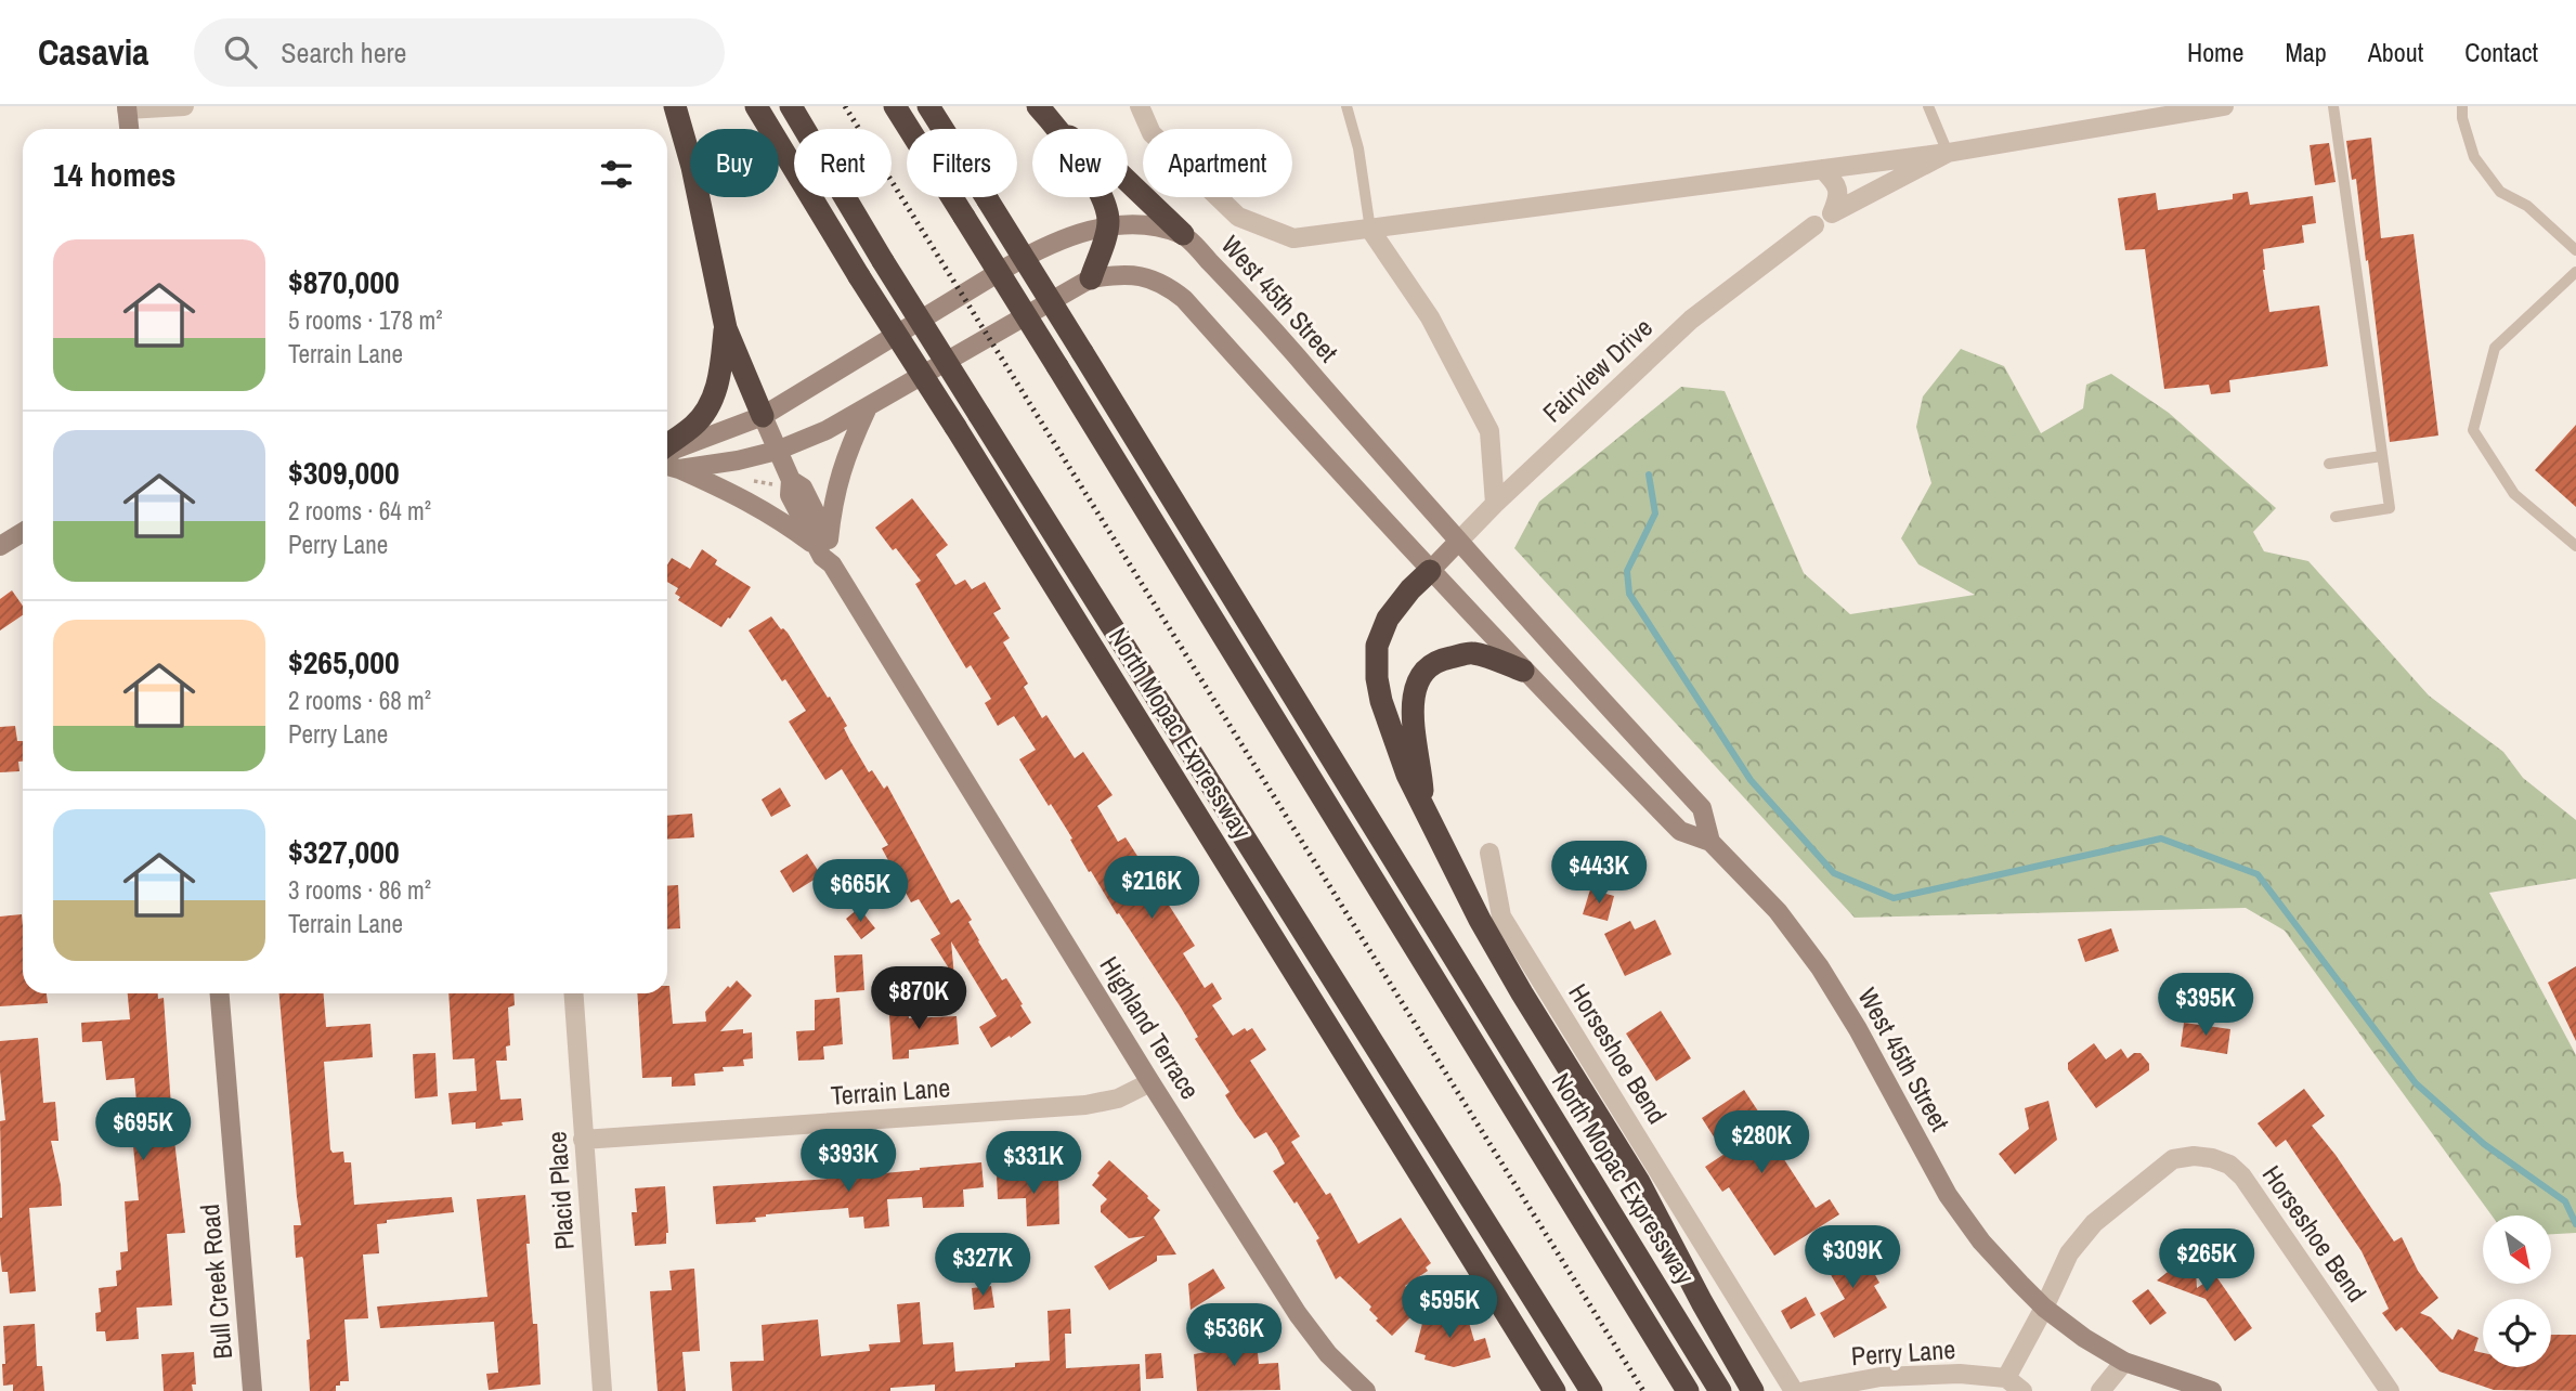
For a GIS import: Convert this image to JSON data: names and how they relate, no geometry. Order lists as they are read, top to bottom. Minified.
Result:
{"streets":{"highway":["North Mopac Expressway"],"main road":["West 45th Street","Fairview Drive","Highland Terrace","Bull Creek Road"],"street":["Horseshoe Bend","Terrain Lane","Placid Place","Perry Lane"]},"crossings":[["West 45th Street","Fairview Drive"],["West 45th Street","Highland Terrace"],["West 45th Street","Horseshoe Bend"],["Highland Terrace","Terrain Lane"],["Horseshoe Bend","Perry Lane"],["Terrain Lane","Placid Place"]],"north":"bottom right","page":{"header":"Casavia","search":"Search here","nav":["Home","Map","About","Contact"],"chip":["Buy","Rent","Filters","New","Apartment"],"heading":"14 homes","list":[{"name":"$870,000","note":"5 rooms · 178 m² · Terrain Lane"},{"name":"$309,000","note":"2 rooms · 64 m² · Perry Lane"},{"name":"$265,000","note":"2 rooms · 68 m² · Perry Lane"},{"name":"$327,000","note":"3 rooms · 86 m² · Terrain Lane"}],"price":["$443K","$216K","$665K","$870K","$395K","$695K","$280K","$393K","$331K","$309K","$265K","$327K","$595K","$536K"]}}
